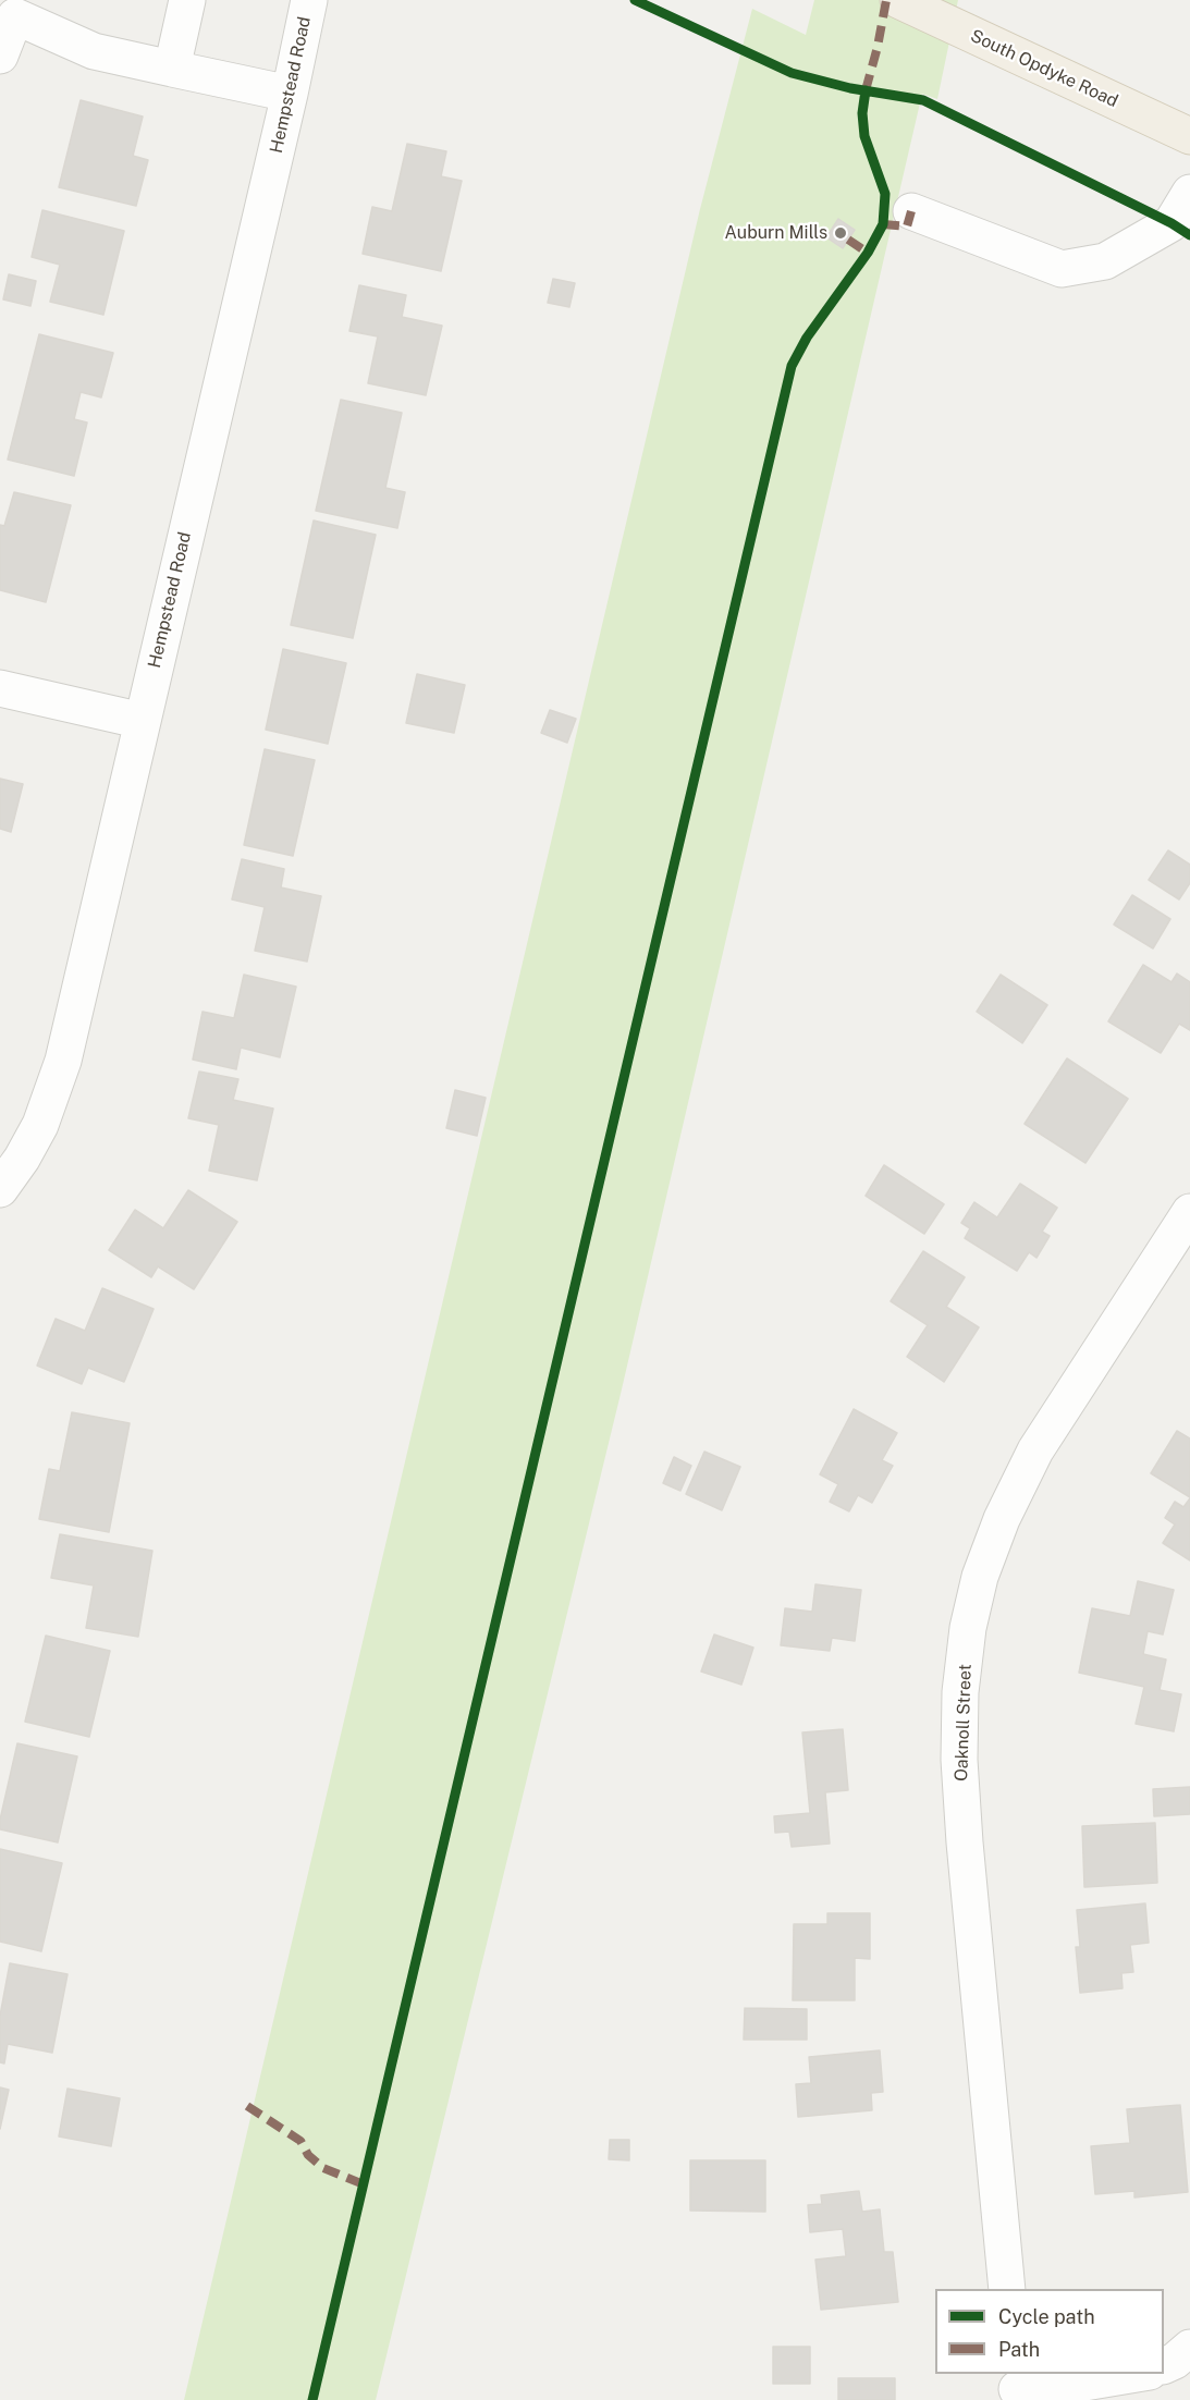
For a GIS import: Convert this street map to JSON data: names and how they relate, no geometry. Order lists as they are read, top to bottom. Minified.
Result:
{"streets":{"main road":["South Opdyke Road"],"street":["Hempstead Road","Oaknoll Street"]},"places":["Auburn Mills"],"legend":["Cycle path","Path"]}
